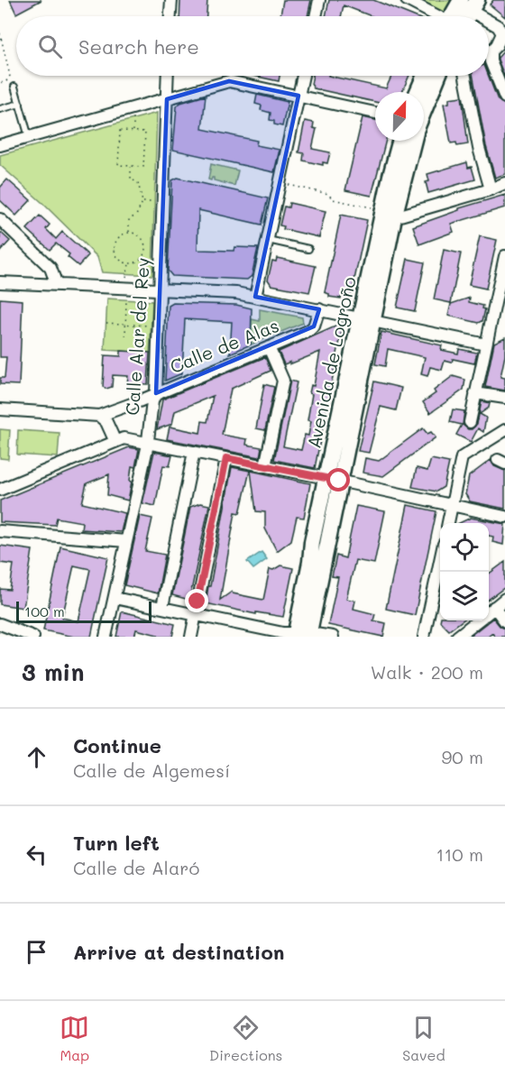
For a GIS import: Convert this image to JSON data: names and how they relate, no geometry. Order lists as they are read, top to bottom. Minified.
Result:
{"streets":{"main road":["Avenida de Logroño"],"street":["Calle Alar del Rey","Calle de Alas"]},"crossings":[["Calle Alar del Rey","Calle de Alas"]],"scale_bar":"100 m","north":"top","page":{"search":"Search here","scale":"100 m","heading":["3 min","Walk · 200 m"],"list":[["Continue","Calle de Algemesí","90 m"],["Turn left","Calle de Alaró","110 m"],"Arrive at destination"],"nav":["Map","Directions","Saved"]}}
